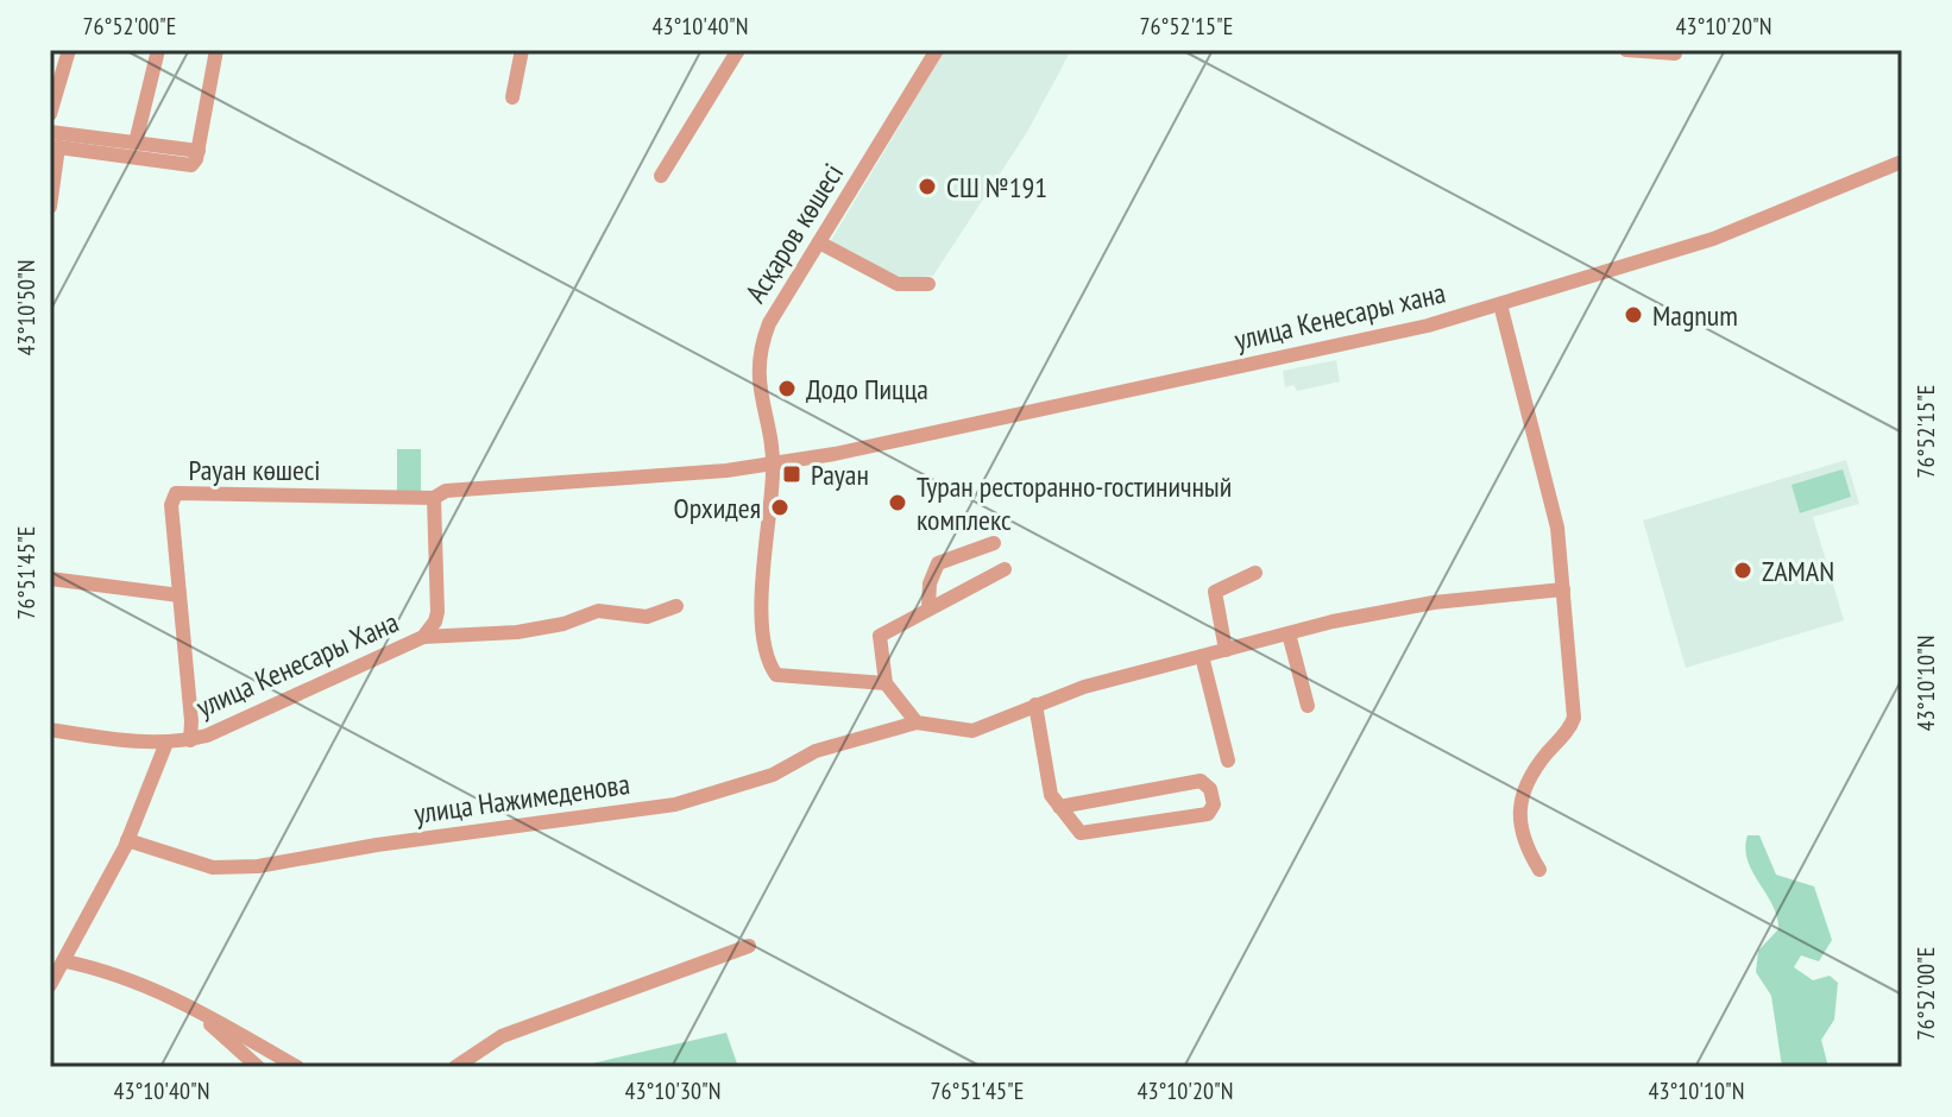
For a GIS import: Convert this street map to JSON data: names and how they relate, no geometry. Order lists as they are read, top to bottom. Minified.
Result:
{"streets":{"street":["Асқаров көшесі","улица Кенесары хана","Рауан көшесі","улица Кенесары Хана","улица Нажимеденова"]},"crossings":[["Асқаров көшесі","улица Кенесары хана"],["Рауан көшесі","улица Кенесары Хана"]],"places":{"other":["СШ №191","Magnum","Додо Пицца","Туран ресторанно-гостиничный комплекс","Орхидея","ZAMAN"],"transit":["Рауан"]},"coordinates":["76°52'00\"E","43°10'40\"N","76°52'15\"E","43°10'20\"N","43°10'50\"N","76°51'45\"E","43°10'10\"N","43°10'30\"N"]}
